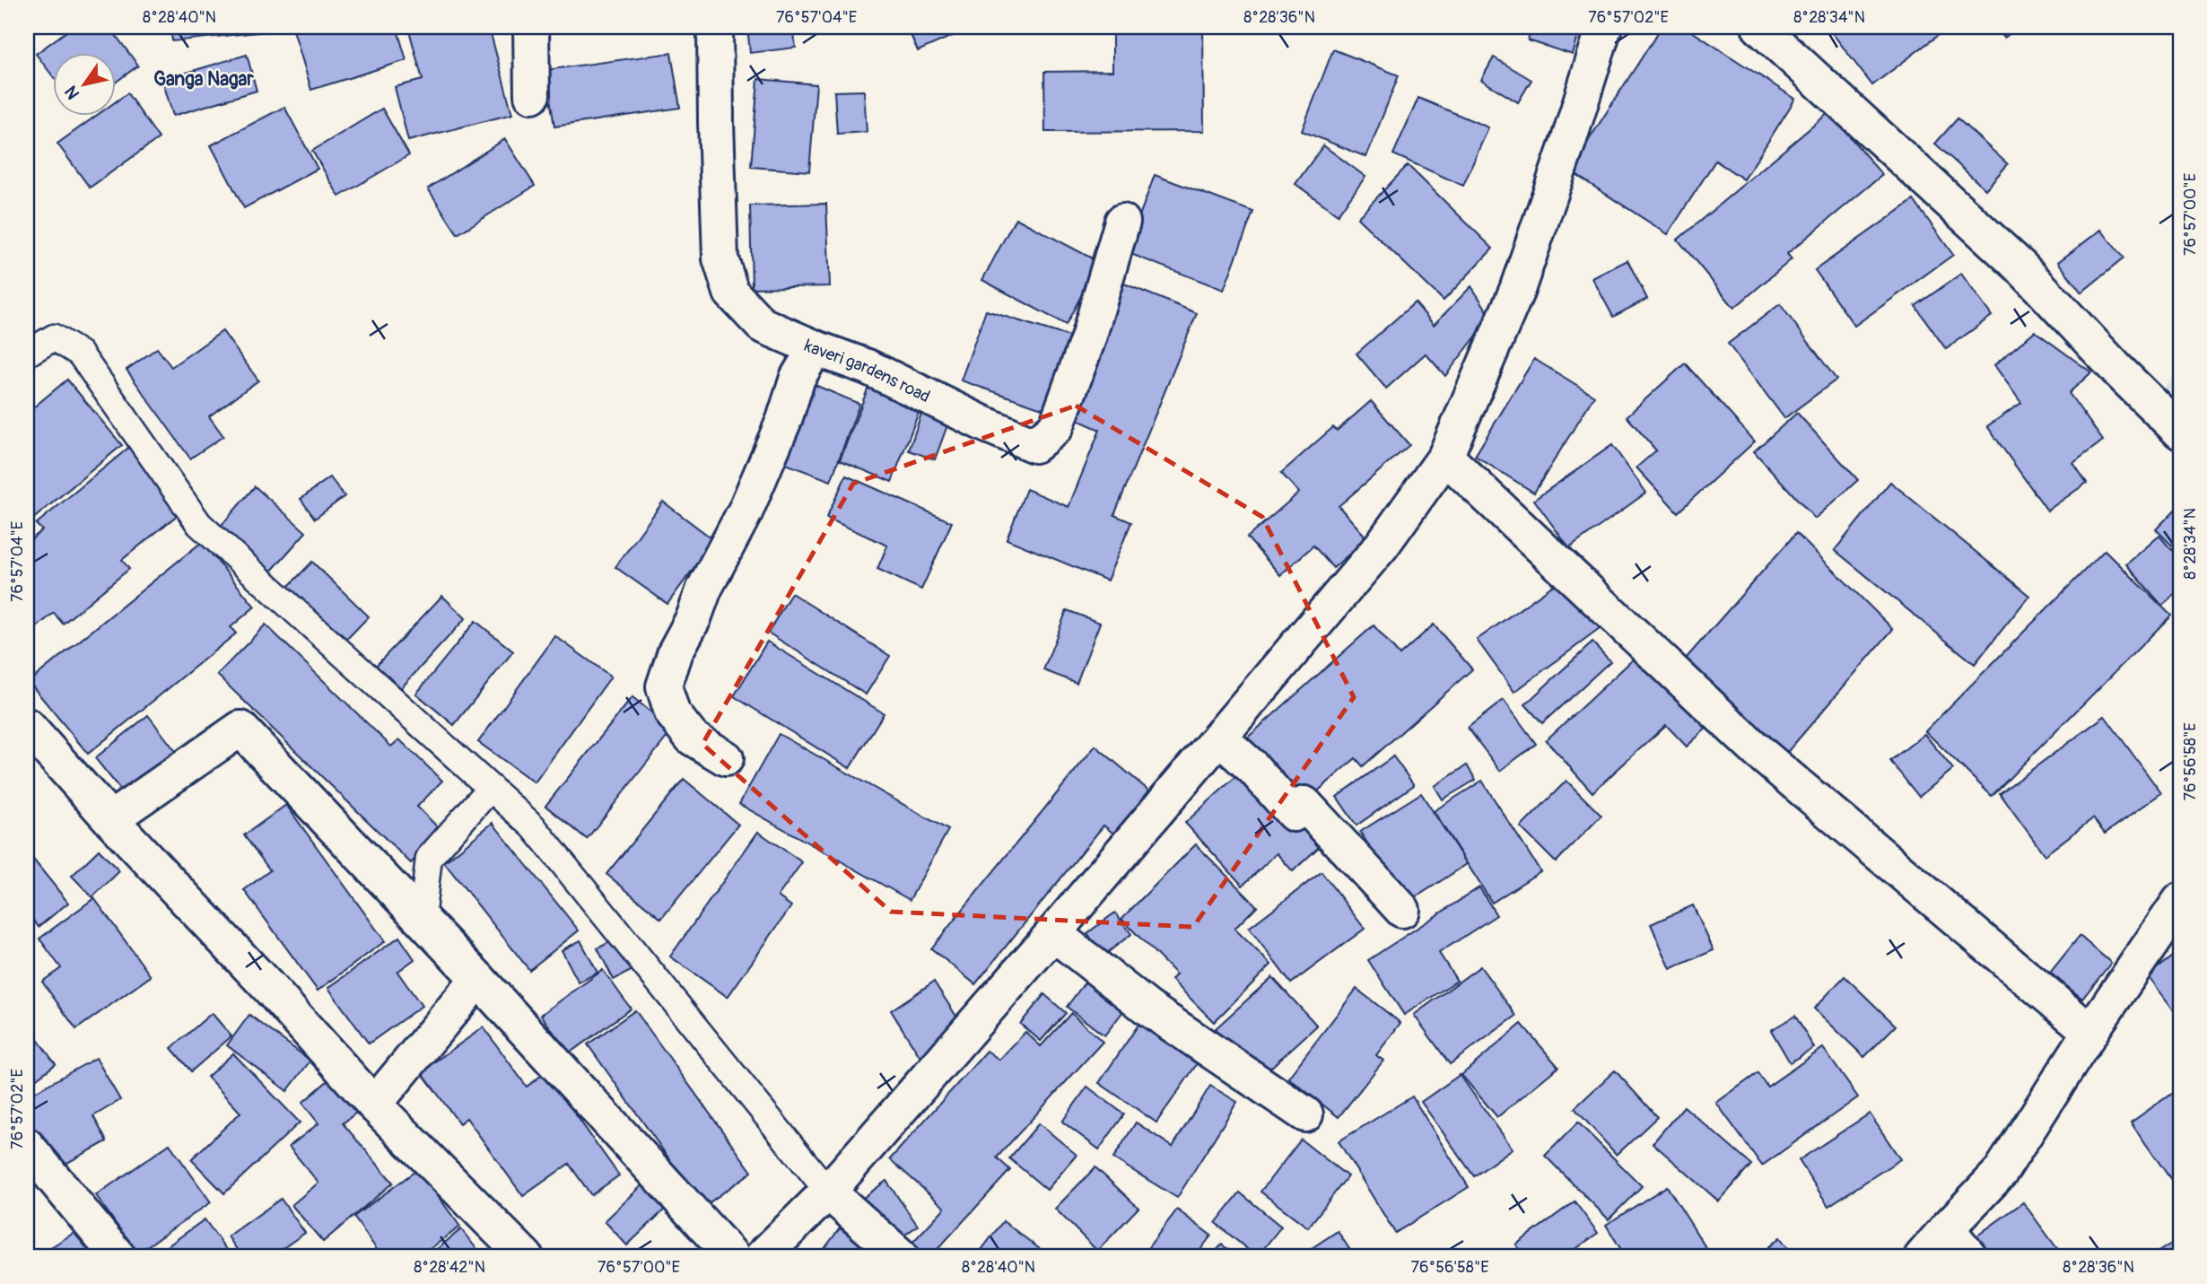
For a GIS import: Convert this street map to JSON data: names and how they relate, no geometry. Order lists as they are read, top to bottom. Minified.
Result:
{"streets":{"street":["kaveri gardens road"]},"districts":["Ganga Nagar"],"north":"bottom left","coordinates":["8°28'40\"N","76°57'04\"E","8°28'36\"N","76°57'02\"E","8°28'34\"N","76°57'00\"E","76°56'58\"E","8°28'42\"N"]}
